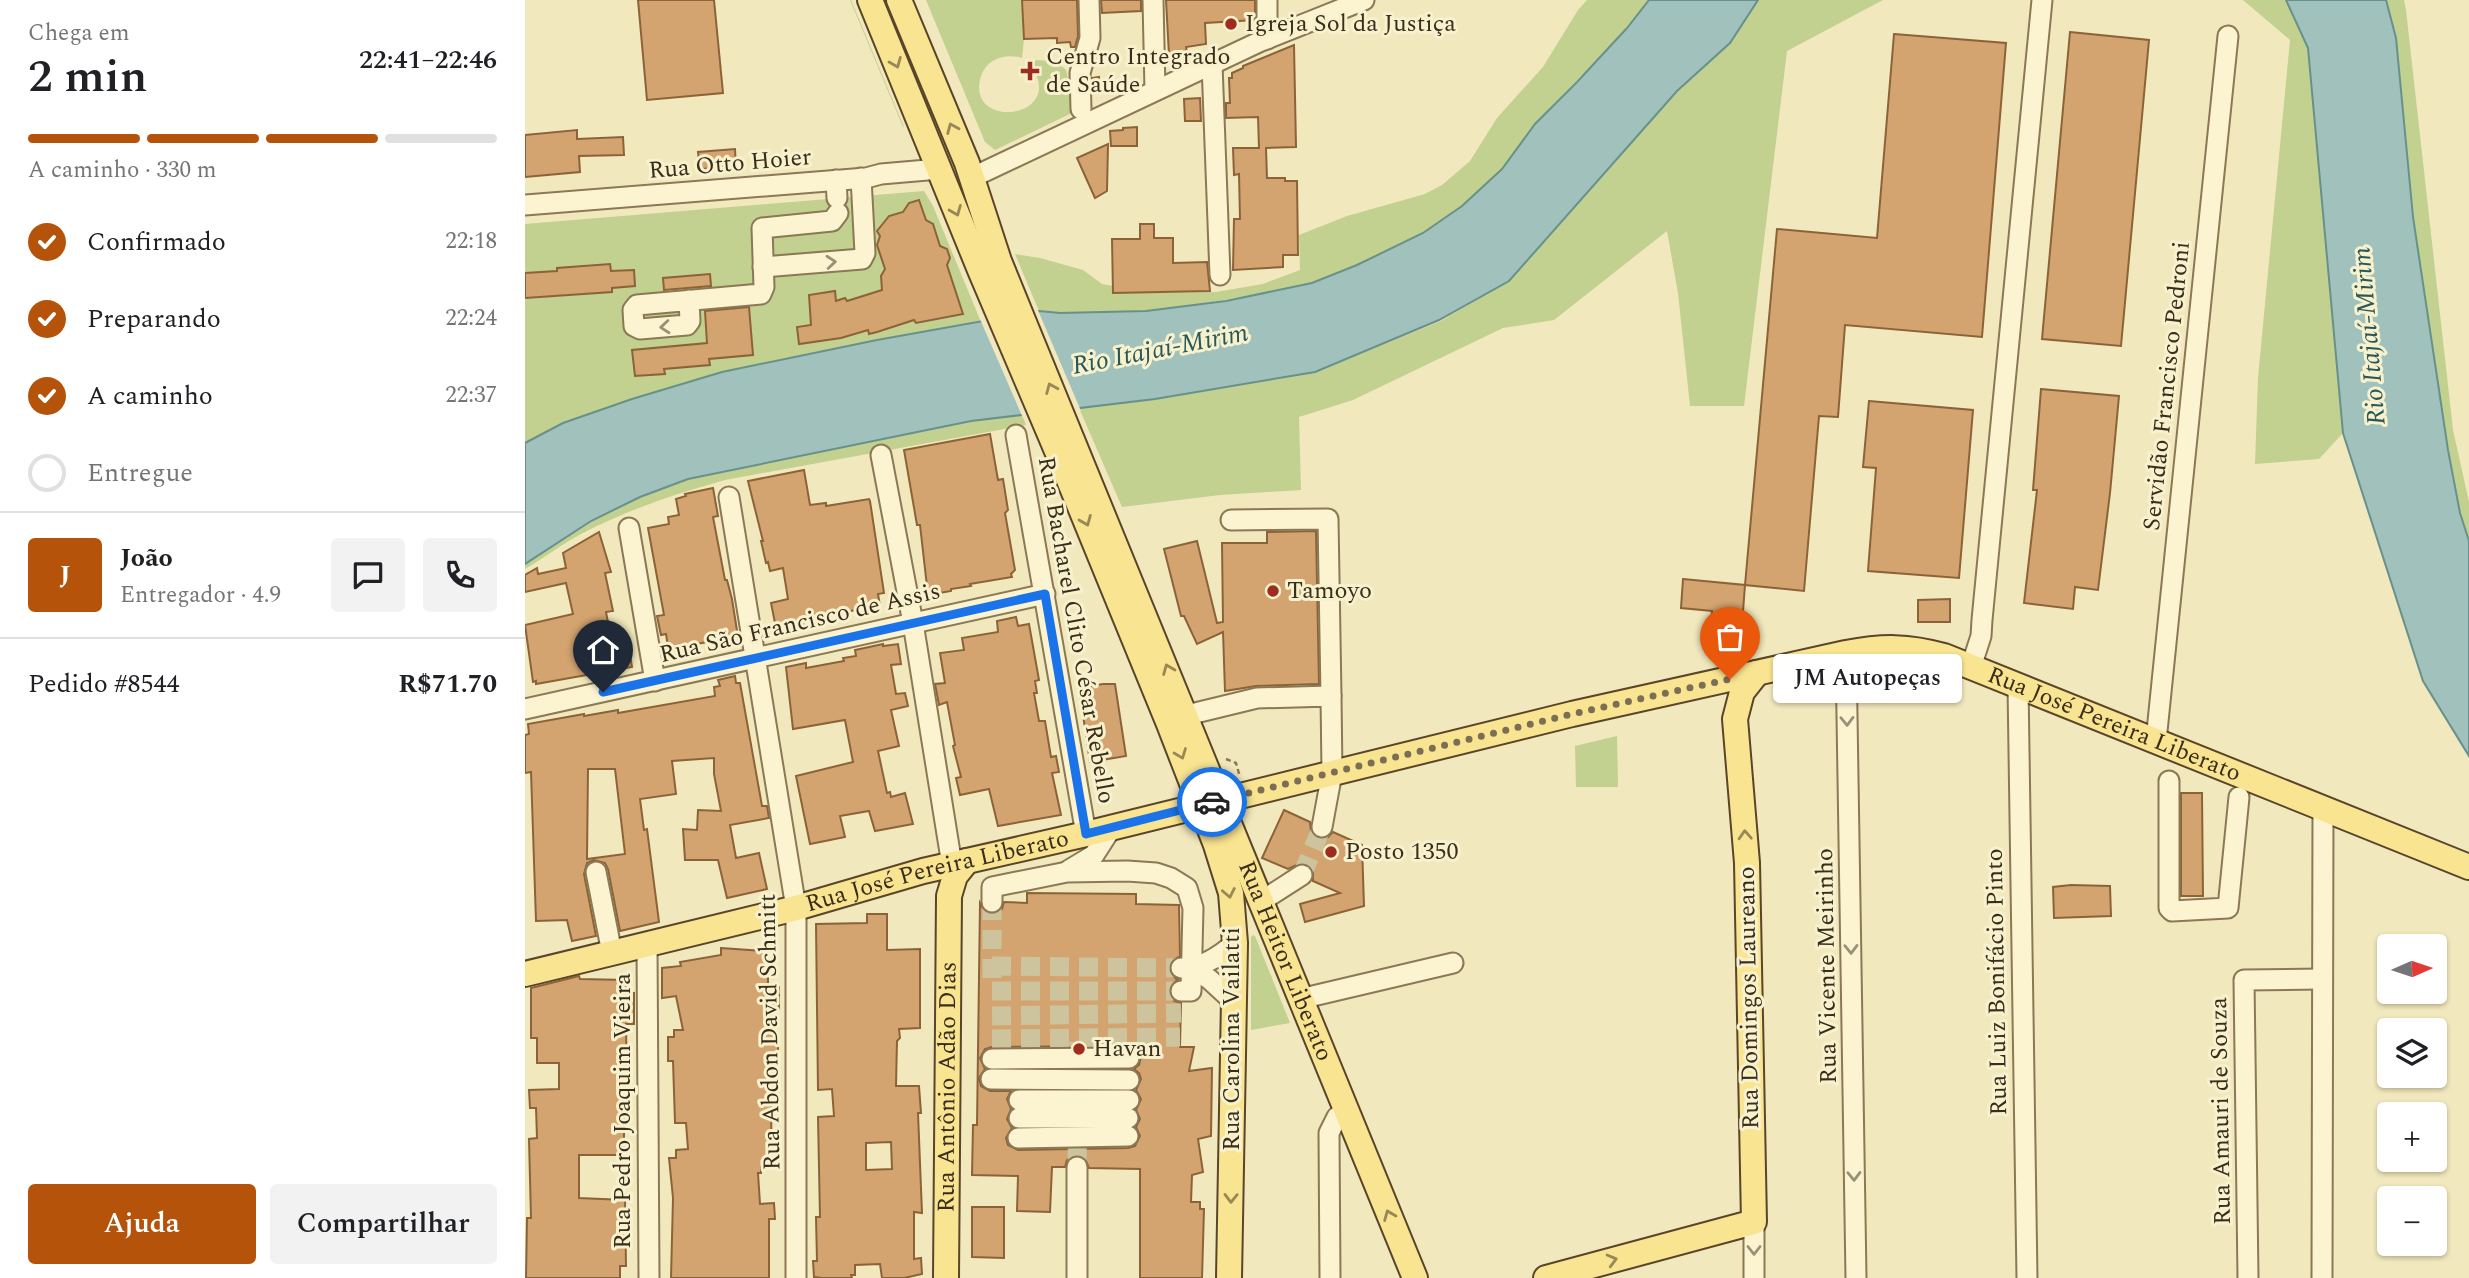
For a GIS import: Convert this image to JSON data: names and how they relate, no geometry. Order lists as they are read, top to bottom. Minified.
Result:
{"streets":{"main road":["Rua José Pereira Liberato","Rua Heitor Liberato","Rua Domingos Laureano","Rua Carolina Vailatti","Rua Antônio Adão Dias"],"street":["Rua Otto Hoier","Servidão Francisco Pedroni","Rua São Francisco de Assis","Rua Bacharel Clito César Rebello","Rua Vicente Meirinho","Rua Luiz Bonifácio Pinto","Rua Abdon David Schmitt","Rua Pedro Joaquim Vieira","Rua Amauri de Souza"]},"crossings":[["Servidão Francisco Pedroni","Rua José Pereira Liberato"],["Rua São Francisco de Assis","Rua Bacharel Clito César Rebello"],["Rua São Francisco de Assis","Rua Abdon David Schmitt"],["Rua Bacharel Clito César Rebello","Rua José Pereira Liberato"],["Rua José Pereira Liberato","Rua Heitor Liberato"],["Rua José Pereira Liberato","Rua Vicente Meirinho"],["Rua José Pereira Liberato","Rua Luiz Bonifácio Pinto"],["Rua José Pereira Liberato","Rua Domingos Laureano"],["Rua José Pereira Liberato","Rua Abdon David Schmitt"],["Rua José Pereira Liberato","Rua Carolina Vailatti"],["Rua José Pereira Liberato","Rua Antônio Adão Dias"],["Rua José Pereira Liberato","Rua Pedro Joaquim Vieira"],["Rua Heitor Liberato","Rua Carolina Vailatti"]],"one_way":["Rua Vicente Meirinho","Rua Carolina Vailatti"],"water":["Rio Itajaí-Mirim"],"places":{"other":["Igreja Sol da Justiça","Tamoyo","JM Autopeças","Posto 1350","Havan"],"health":["Centro Integrado de Saúde"]},"north":"right","page":{"heading":["2 min","Chega em","22:41–22:46"],"panel":["João","Entregador · 4.9","Pedido #8544","R$71.70"],"bar":"A caminho · 330 m","list":[["Confirmado","22:18"],["Preparando","22:24"],["A caminho","22:37"],"Entregue"],"round":"J","bubble":"JM Autopeças","map_buttons":["+","−"],"buttons":["Ajuda","Compartilhar"]}}
